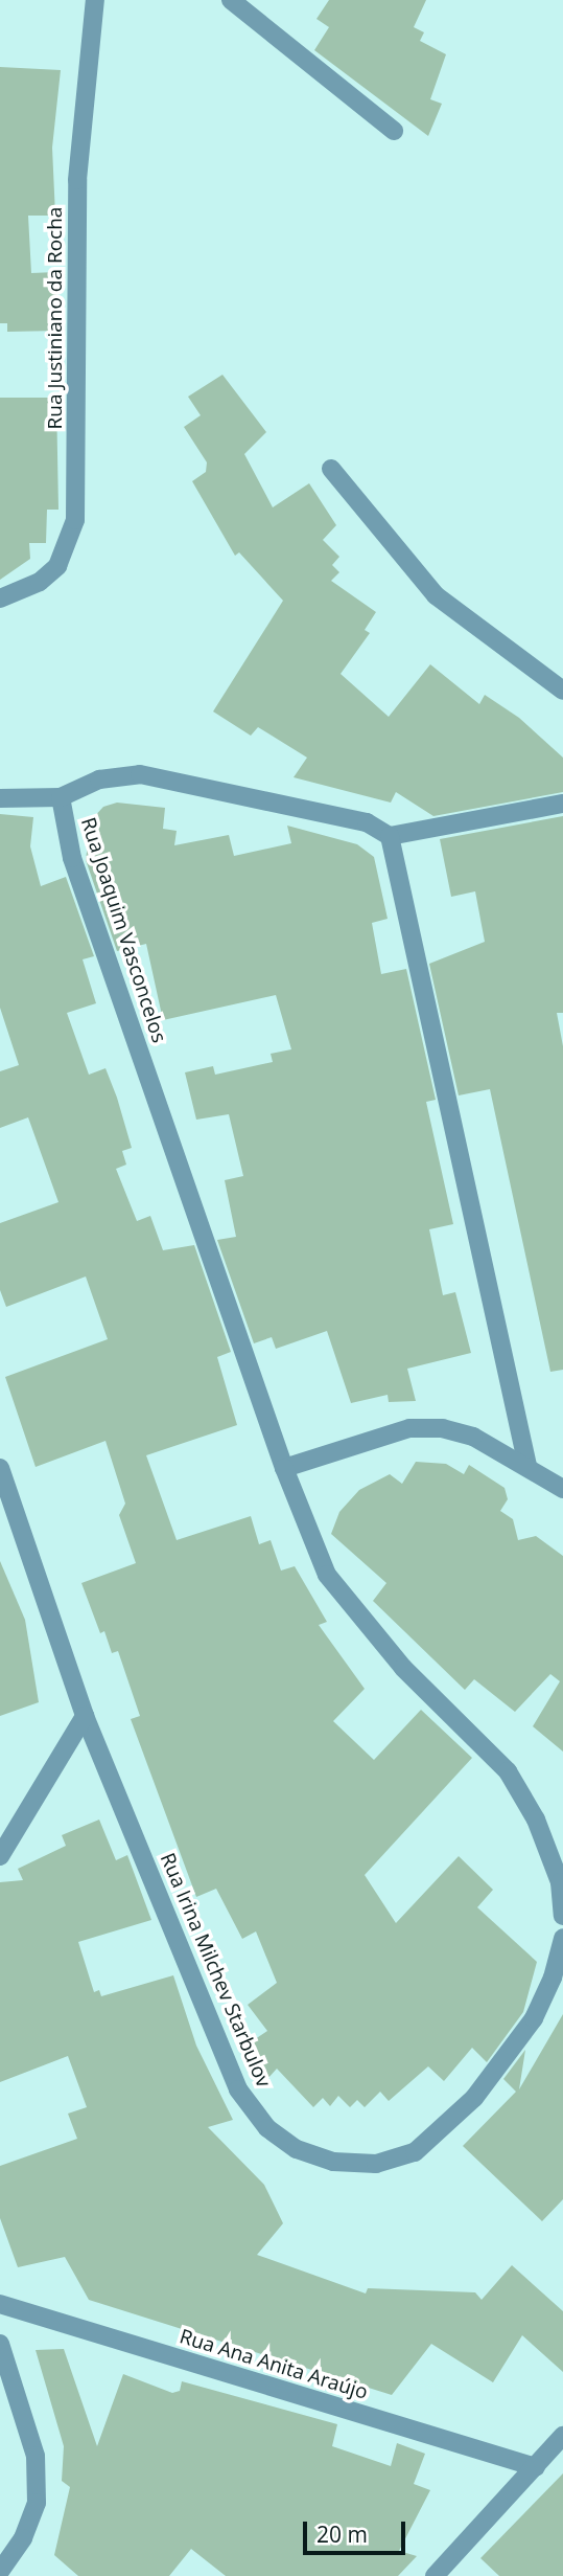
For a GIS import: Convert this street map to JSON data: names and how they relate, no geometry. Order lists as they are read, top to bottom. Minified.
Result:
{"streets":{"street":["Rua Justiniano da Rocha","Rua Joaquim Vasconcelos","Rua Irina Milchev Starbulov","Rua Ana Anita Araújo"]},"scale_bar":"20 m"}
